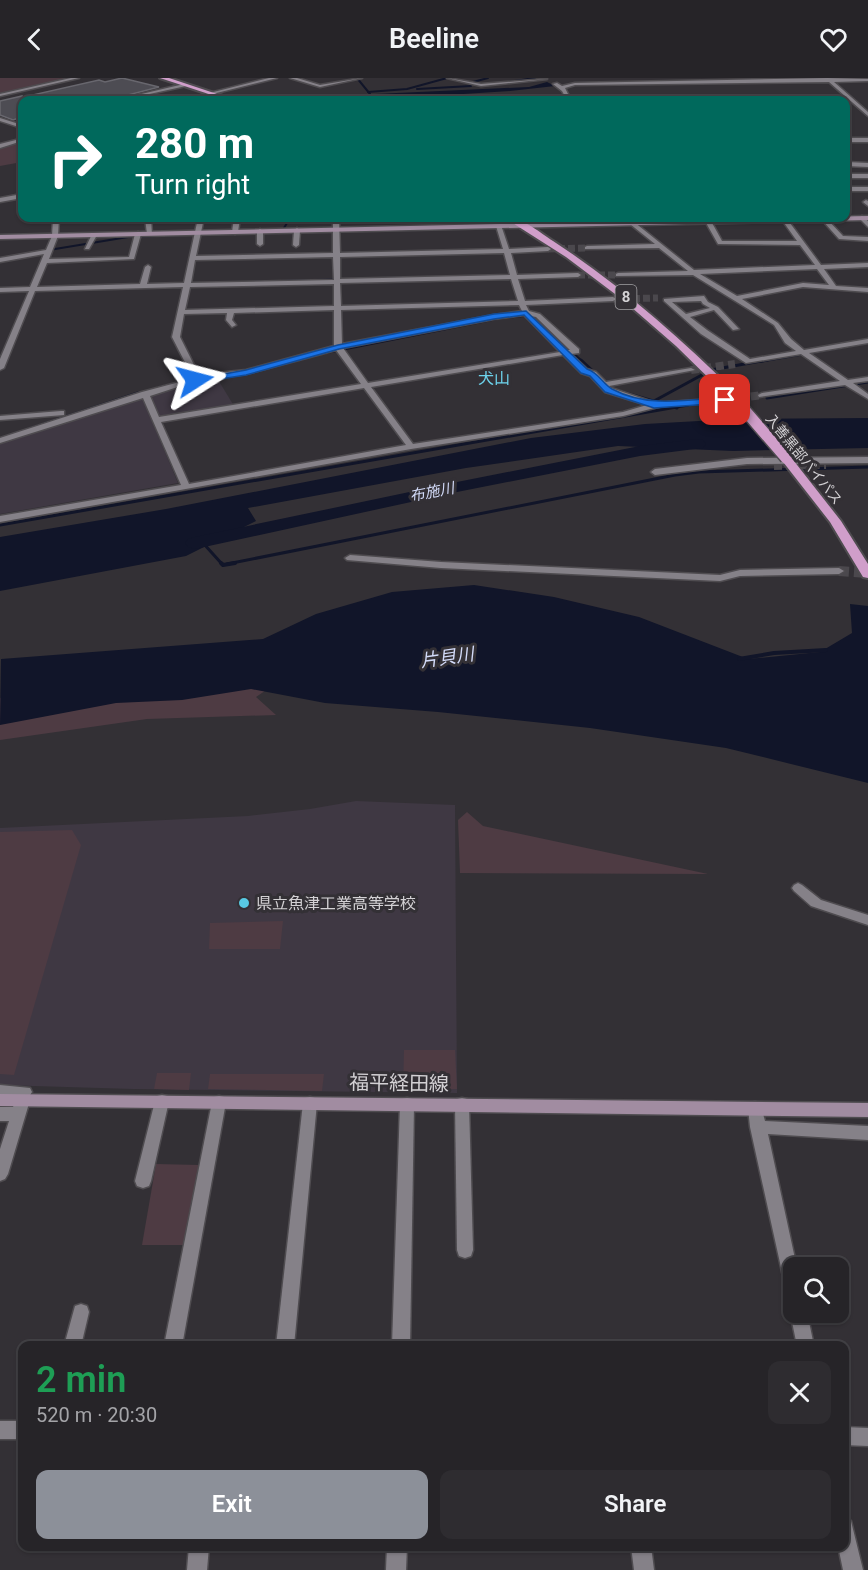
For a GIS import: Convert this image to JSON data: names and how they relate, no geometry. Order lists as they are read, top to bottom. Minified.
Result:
{"streets":{"highway":["8","入善黒部バイパス"],"main road":["福平経田線"]},"districts":["犬山"],"water":["布施川","片貝川"],"places":["県立魚津工業高等学校"],"page":{"header":"Beeline","turn":["280 m","Turn right"],"heading":["2 min","520 m · 20:30"],"buttons":["Exit","Share"]}}
